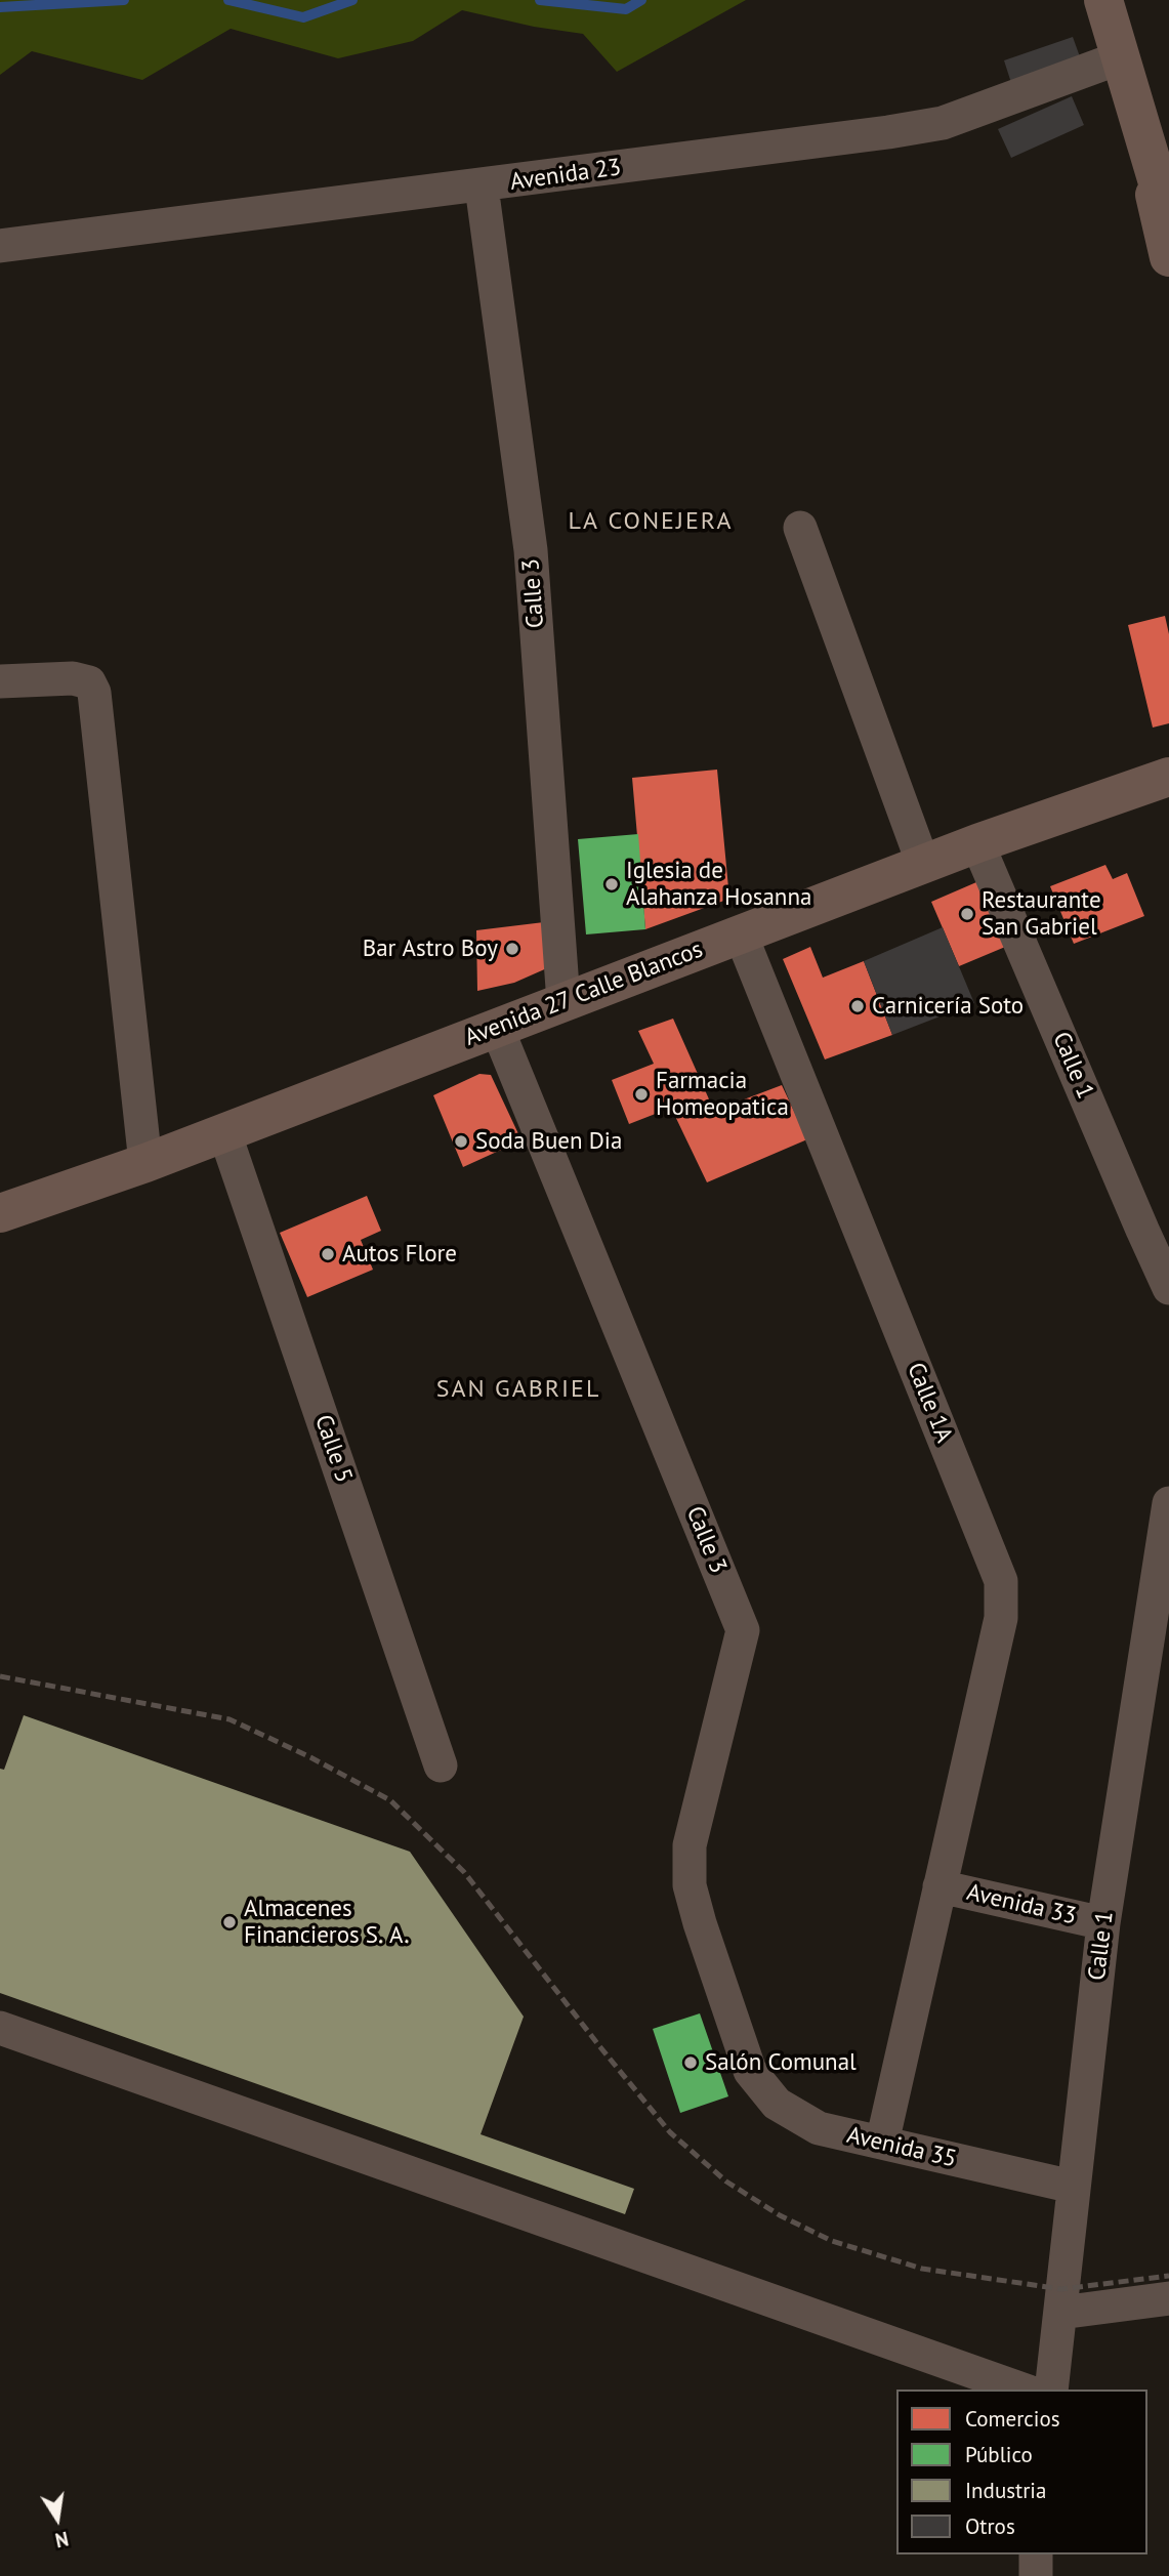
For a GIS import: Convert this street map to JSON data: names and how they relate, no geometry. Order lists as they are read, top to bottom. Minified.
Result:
{"streets":{"main road":["Avenida 27 Calle Blancos"],"street":["Avenida 23","Calle 3","Calle 1","Calle 1A","Calle 5","Avenida 33","Avenida 35"]},"crossings":[["Avenida 23","Calle 3"],["Calle 3","Avenida 27 Calle Blancos"],["Calle 3","Avenida 35"],["Avenida 27 Calle Blancos","Calle 1"],["Avenida 27 Calle Blancos","Calle 1A"],["Avenida 27 Calle Blancos","Calle 5"],["Calle 1","Avenida 33"],["Calle 1","Avenida 35"],["Calle 1A","Avenida 33"],["Calle 1A","Avenida 35"]],"districts":["LA CONEJERA","SAN GABRIEL"],"places":["Iglesia de Alahanza Hosanna","Restaurante San Gabriel","Bar Astro Boy","Carnicería Soto","Farmacia Homeopatica","Soda Buen Dia","Autos Flore","Almacenes Financieros S. A.","Salón Comunal"],"legend":["Comercios","Público","Industria","Otros"],"north":"bottom"}
